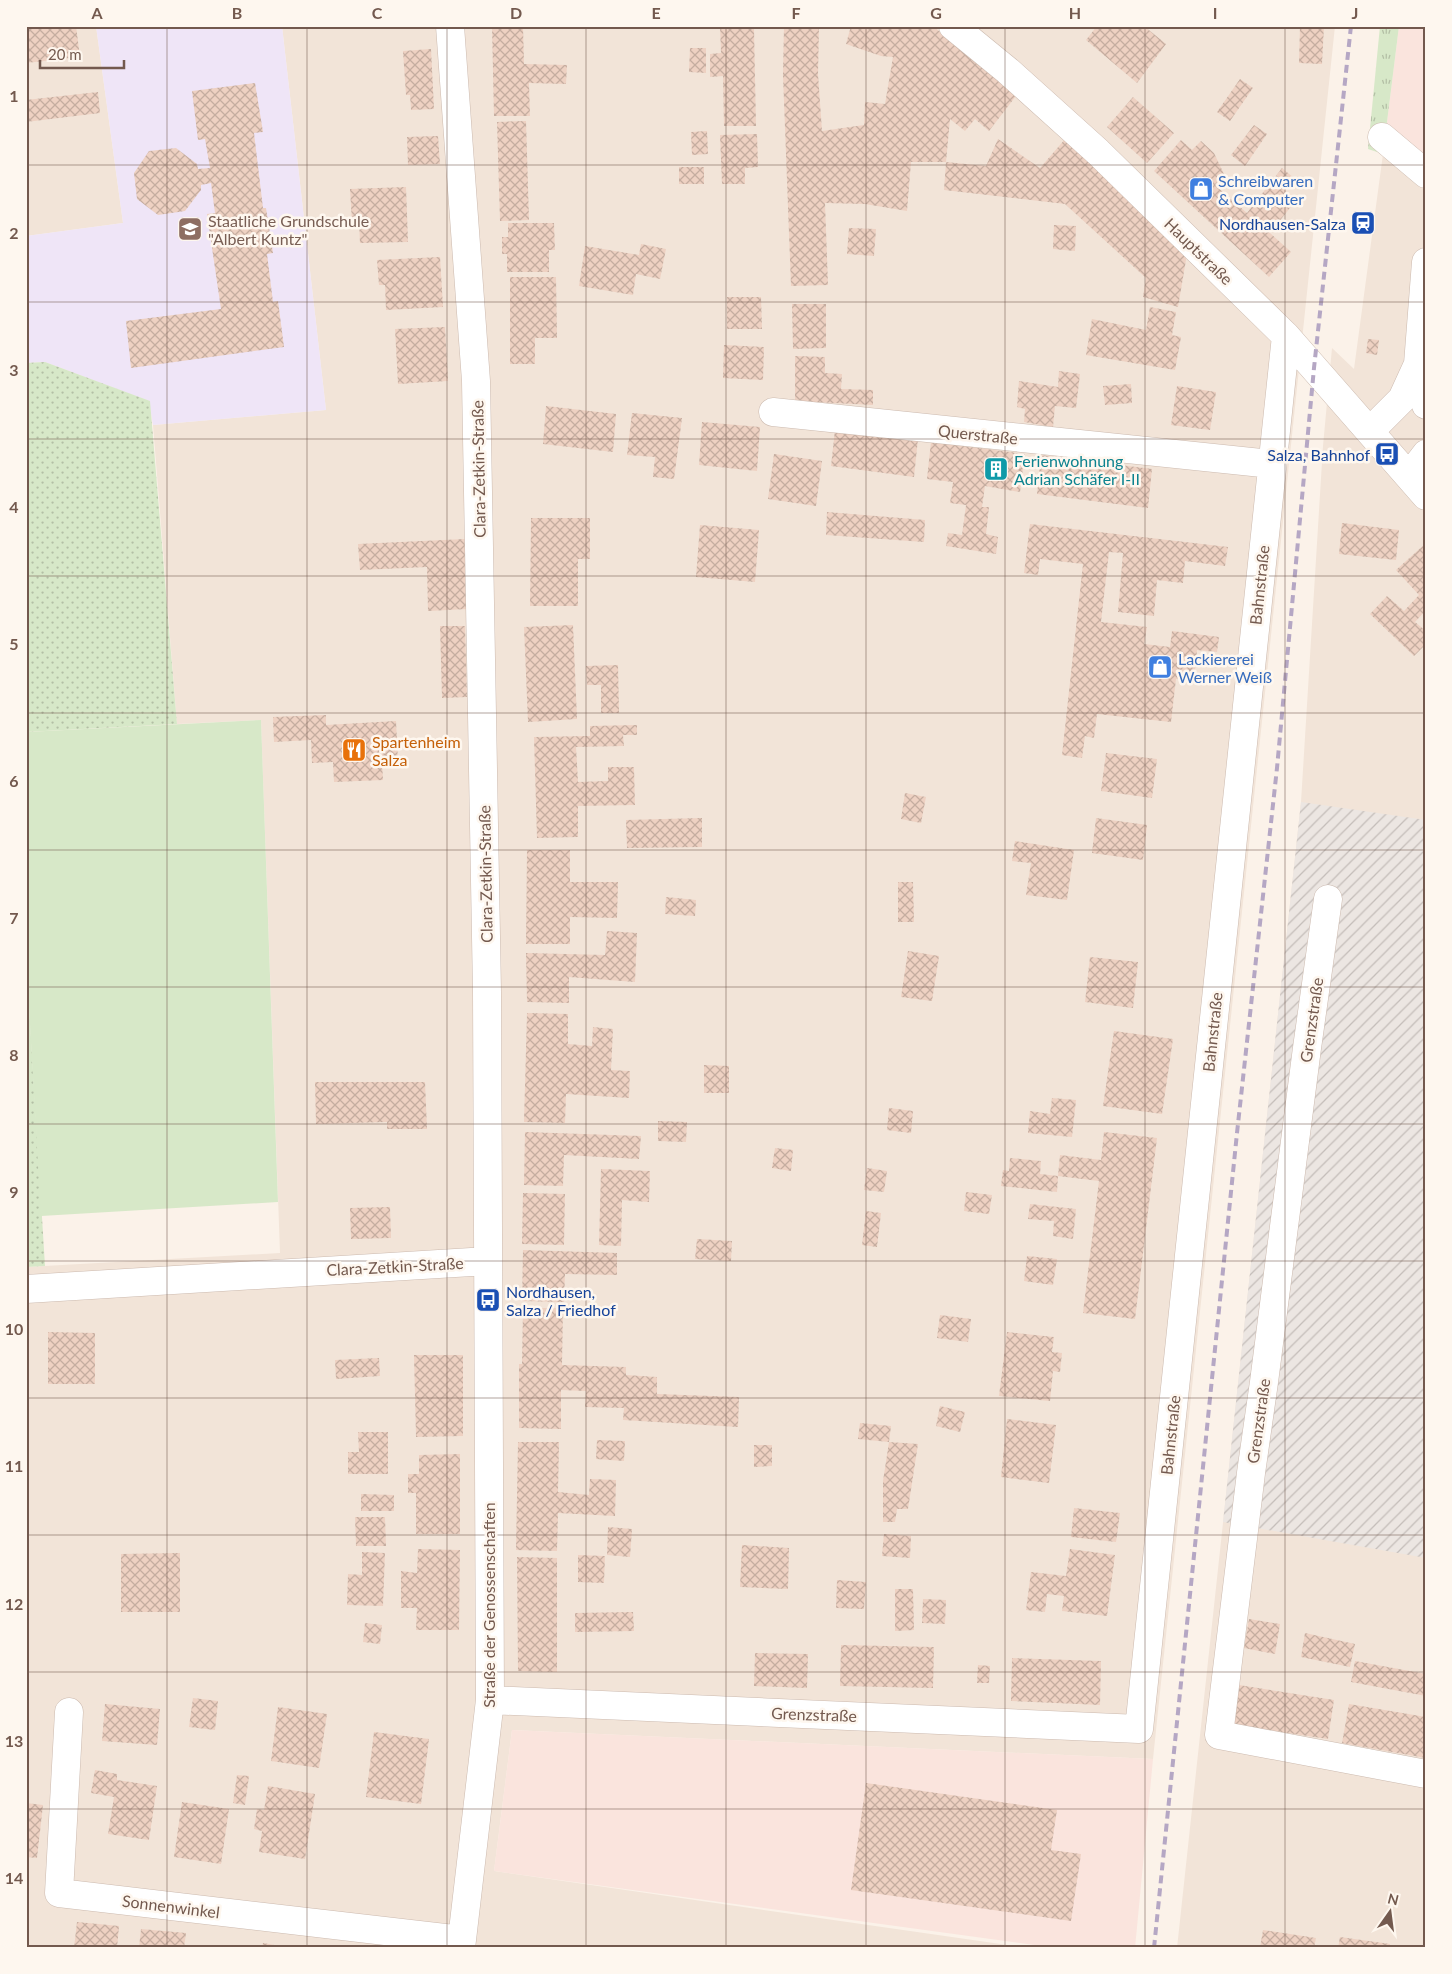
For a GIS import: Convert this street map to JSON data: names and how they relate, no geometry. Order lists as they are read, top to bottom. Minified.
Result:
{"streets":{"street":["Hauptstraße","Querstraße","Clara-Zetkin-Straße","Bahnstraße","Grenzstraße","Straße der Genossenschaften","Sonnenwinkel"]},"crossings":[["Hauptstraße","Bahnstraße"],["Querstraße","Bahnstraße"],["Clara-Zetkin-Straße","Straße der Genossenschaften"],["Bahnstraße","Grenzstraße"],["Grenzstraße","Straße der Genossenschaften"],["Straße der Genossenschaften","Sonnenwinkel"]],"places":{"shop":["Schreibwaren & Computer","Lackiererei Werner Weiß"],"station":["Nordhausen-Salza"],"school or university":["Staatliche Grundschule \"Albert Kuntz\""],"bus stop":["Salza, Bahnhof","Nordhausen, Salza / Friedhof"],"building":["Ferienwohnung Adrian Schäfer I-II"],"restaurant":["Spartenheim Salza"]},"scale_bar":"20 m","north":"top","grid":{"columns":["A","B","C","D","E","F","G","H","I","J"],"rows":["1","2","3","4","5","6","7","8","9","10","11","12","13","14"]}}
